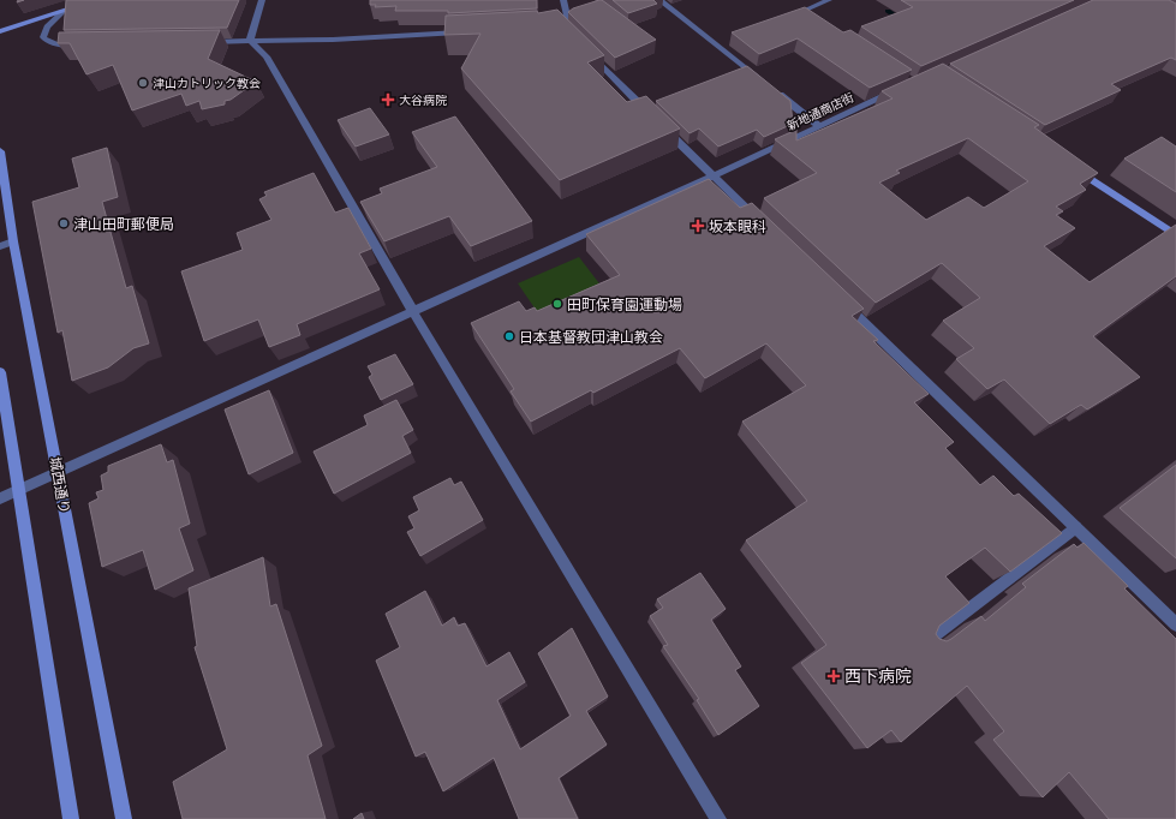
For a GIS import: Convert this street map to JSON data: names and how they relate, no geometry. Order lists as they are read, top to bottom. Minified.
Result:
{"streets":{"street":["新地通商店街","城西通り"]},"crossings":[["新地通商店街","城西通り"]],"places":{"other":["津山カトリック教会","津山田町郵便局","田町保育園運動場","日本基督教団津山教会"],"health":["大谷病院","坂本眼科","西下病院"]}}
